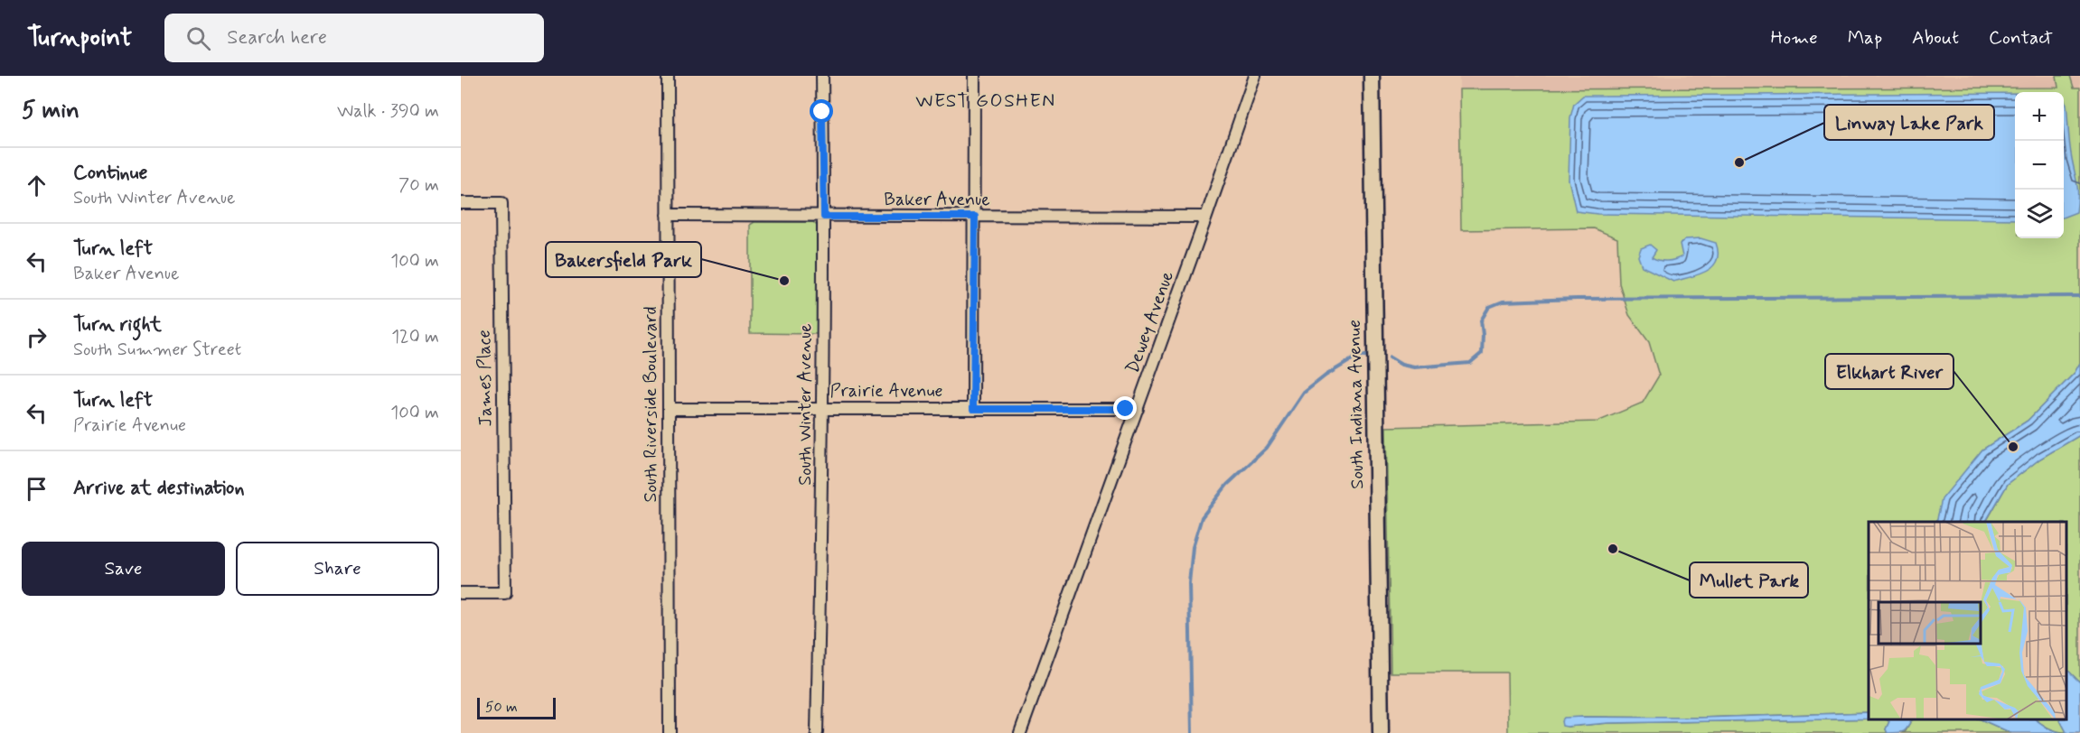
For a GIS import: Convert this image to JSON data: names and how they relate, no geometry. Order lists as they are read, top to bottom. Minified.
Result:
{"streets":{"street":["Baker Avenue","Dewey Avenue","James Place","Prairie Avenue","South Riverside Boulevard","South Winter Avenue","South Indiana Avenue"]},"crossings":[["Baker Avenue","Dewey Avenue"],["Baker Avenue","South Riverside Boulevard"],["Baker Avenue","South Winter Avenue"],["Dewey Avenue","Prairie Avenue"],["Prairie Avenue","South Riverside Boulevard"],["Prairie Avenue","South Winter Avenue"]],"districts":["WEST GOSHEN"],"places":["Linway Lake Park","Bakersfield Park","Elkhart River","Mullet Park"],"scale_bar":"50 m","page":{"header":"Turnpoint","search":"Search here","nav":["Home","Map","About","Contact"],"heading":["5 min","Walk · 390 m"],"map_buttons":["+","−"],"list":[["Continue","South Winter Avenue","70 m"],["Turn left","Baker Avenue","100 m"],["Turn right","South Summer Street","120 m"],["Turn left","Prairie Avenue","100 m"],"Arrive at destination"],"buttons":["Save","Share"],"scale":"50 m"}}
